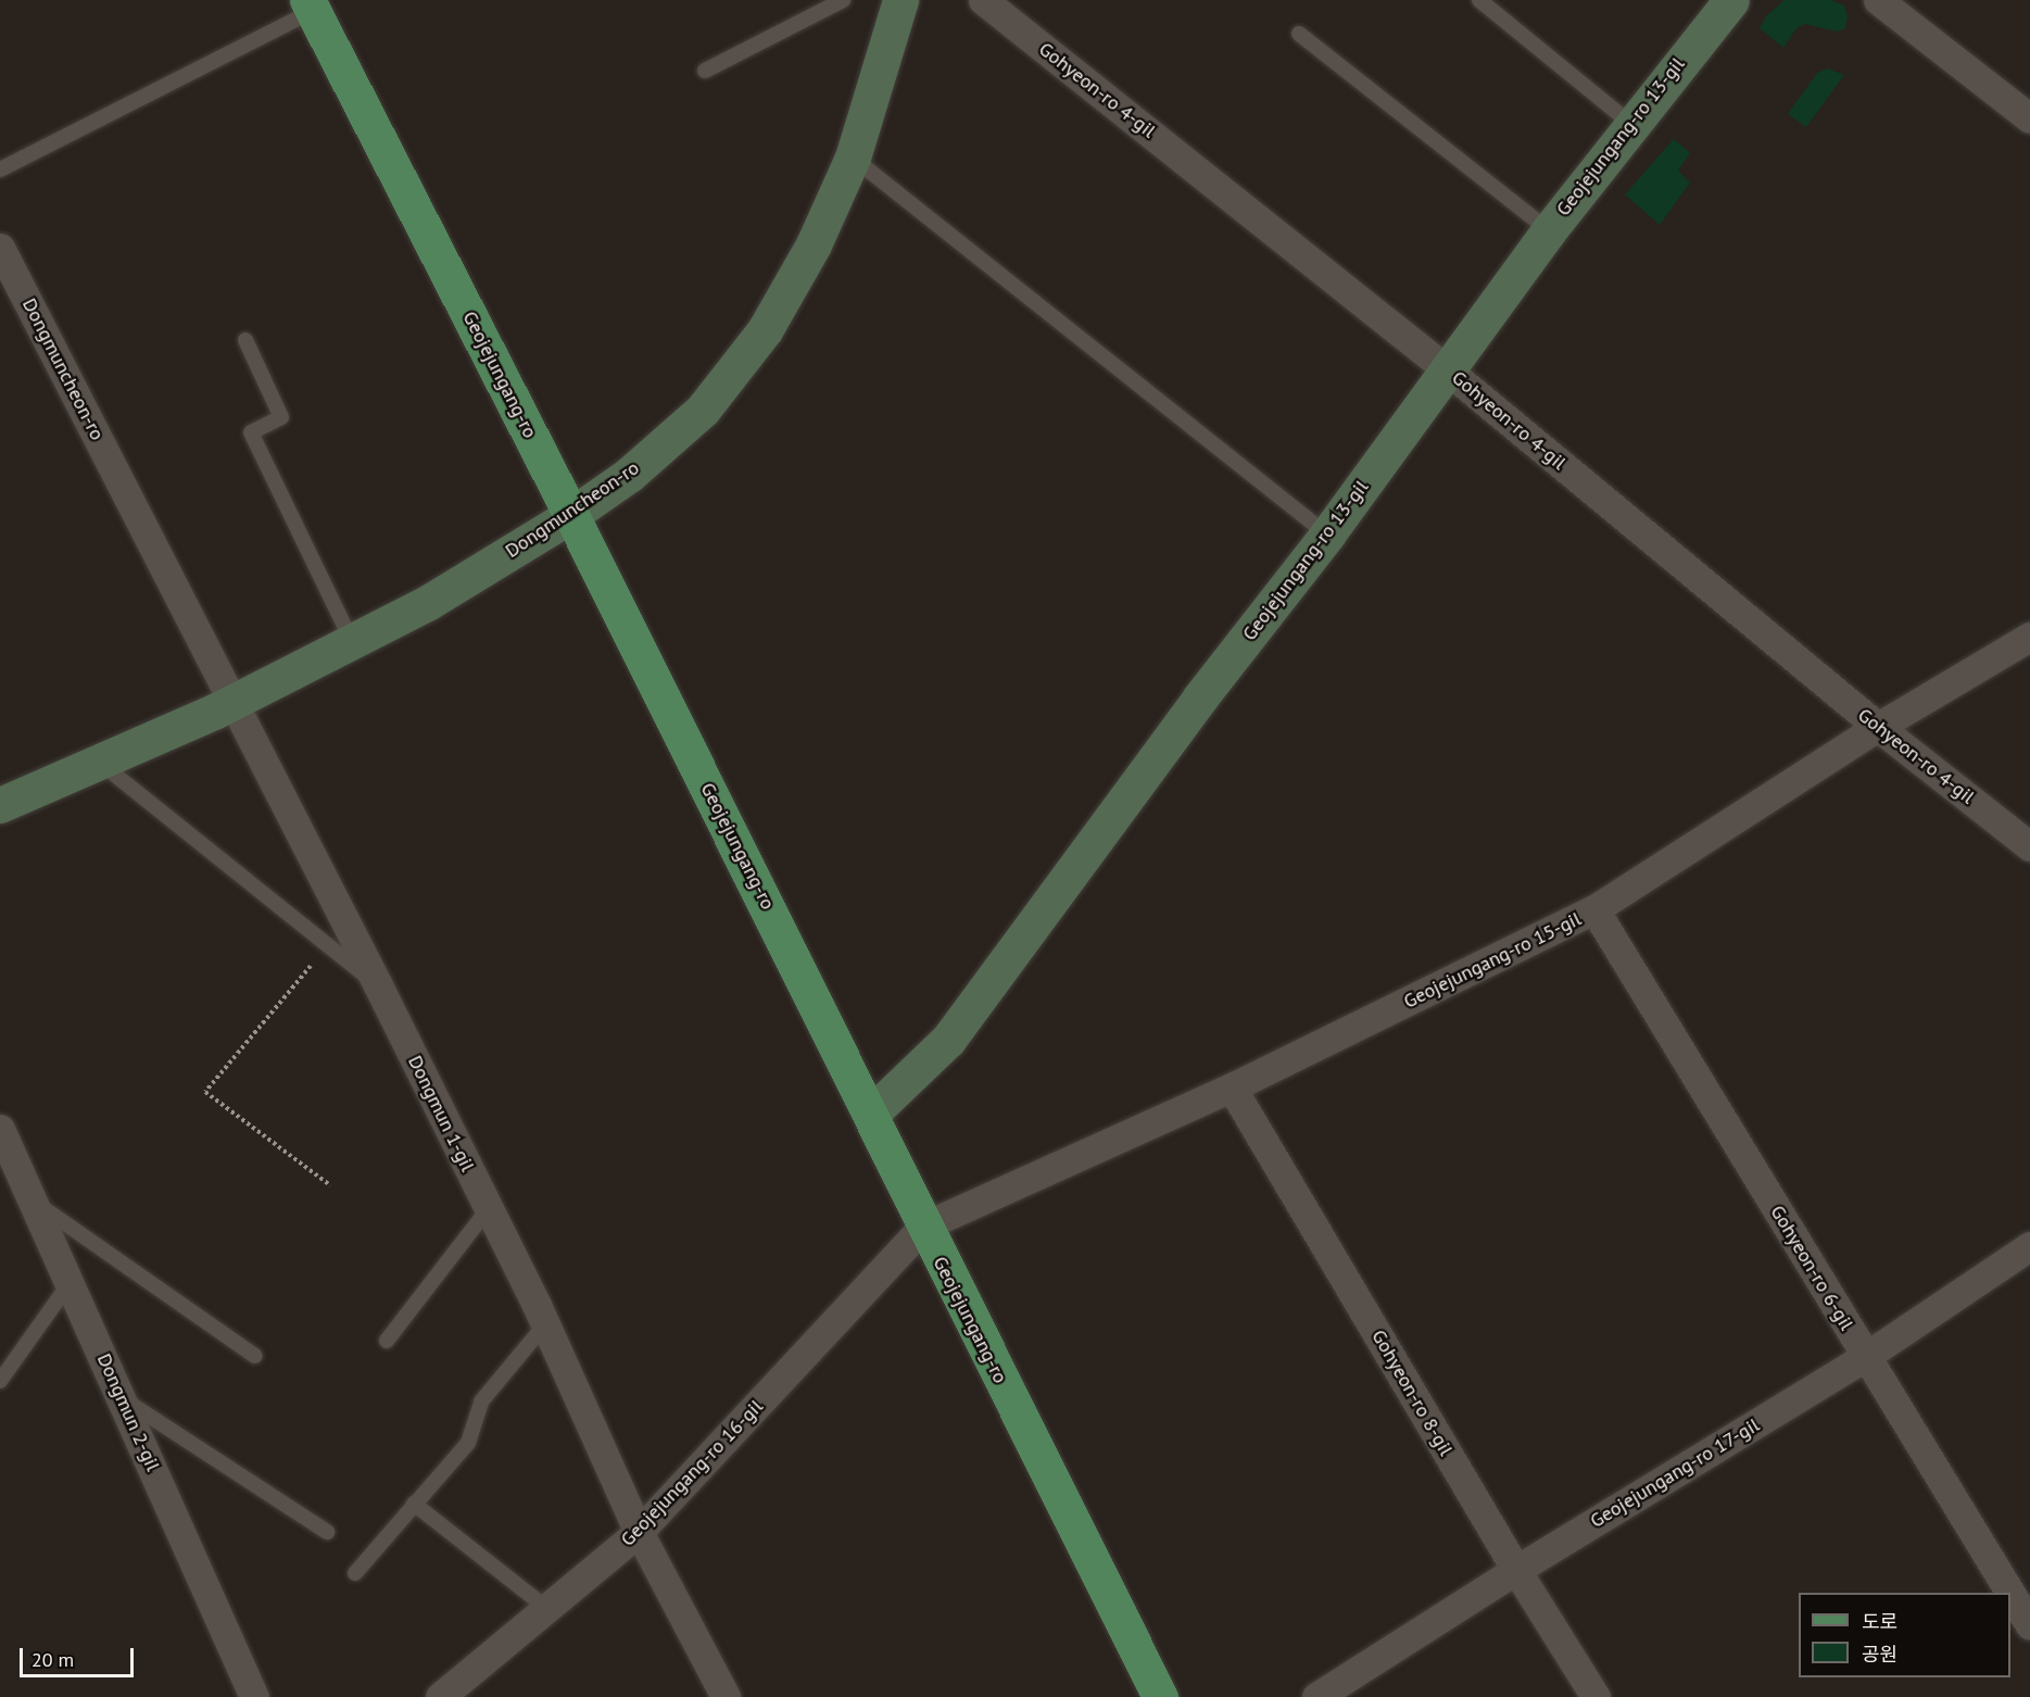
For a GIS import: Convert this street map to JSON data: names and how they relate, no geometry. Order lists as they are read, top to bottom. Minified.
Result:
{"streets":{"main road":["Geojejungang-ro"],"street":["Gohyeon-ro 4-gil","Geojejungang-ro 13-gil","Dongmuncheon-ro","Geojejungang-ro 15-gil","Dongmun 1-gil","Gohyeon-ro 6-gil","Gohyeon-ro 8-gil","Dongmun 2-gil","Geojejungang-ro 16-gil","Geojejungang-ro 17-gil"]},"crossings":[["Gohyeon-ro 4-gil","Geojejungang-ro 13-gil"],["Gohyeon-ro 4-gil","Geojejungang-ro 15-gil"],["Geojejungang-ro 13-gil","Geojejungang-ro"],["Dongmuncheon-ro","Geojejungang-ro"],["Dongmuncheon-ro","Dongmun 1-gil"],["Geojejungang-ro","Geojejungang-ro 15-gil"],["Geojejungang-ro","Geojejungang-ro 16-gil"],["Geojejungang-ro 15-gil","Gohyeon-ro 6-gil"],["Geojejungang-ro 15-gil","Gohyeon-ro 8-gil"],["Geojejungang-ro 15-gil","Geojejungang-ro 16-gil"],["Dongmun 1-gil","Geojejungang-ro 16-gil"],["Gohyeon-ro 6-gil","Geojejungang-ro 17-gil"],["Gohyeon-ro 8-gil","Geojejungang-ro 17-gil"]],"legend":["도로","공원"],"scale_bar":"20 m"}
